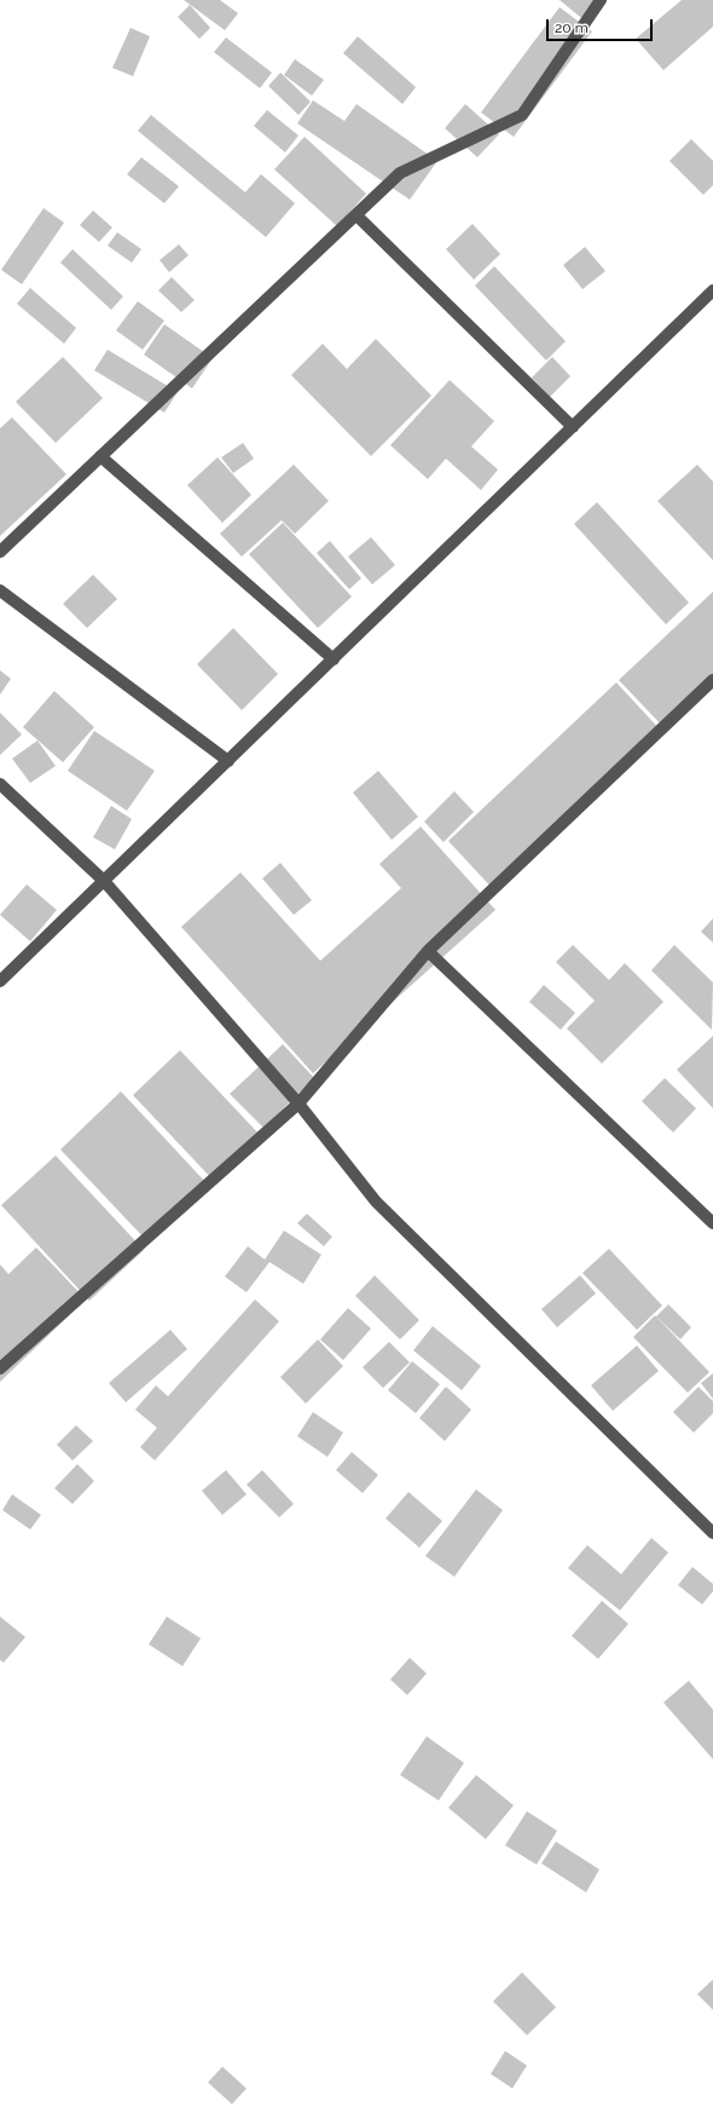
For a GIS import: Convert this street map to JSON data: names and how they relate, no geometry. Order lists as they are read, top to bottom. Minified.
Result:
{"scale_bar":"20 m"}
